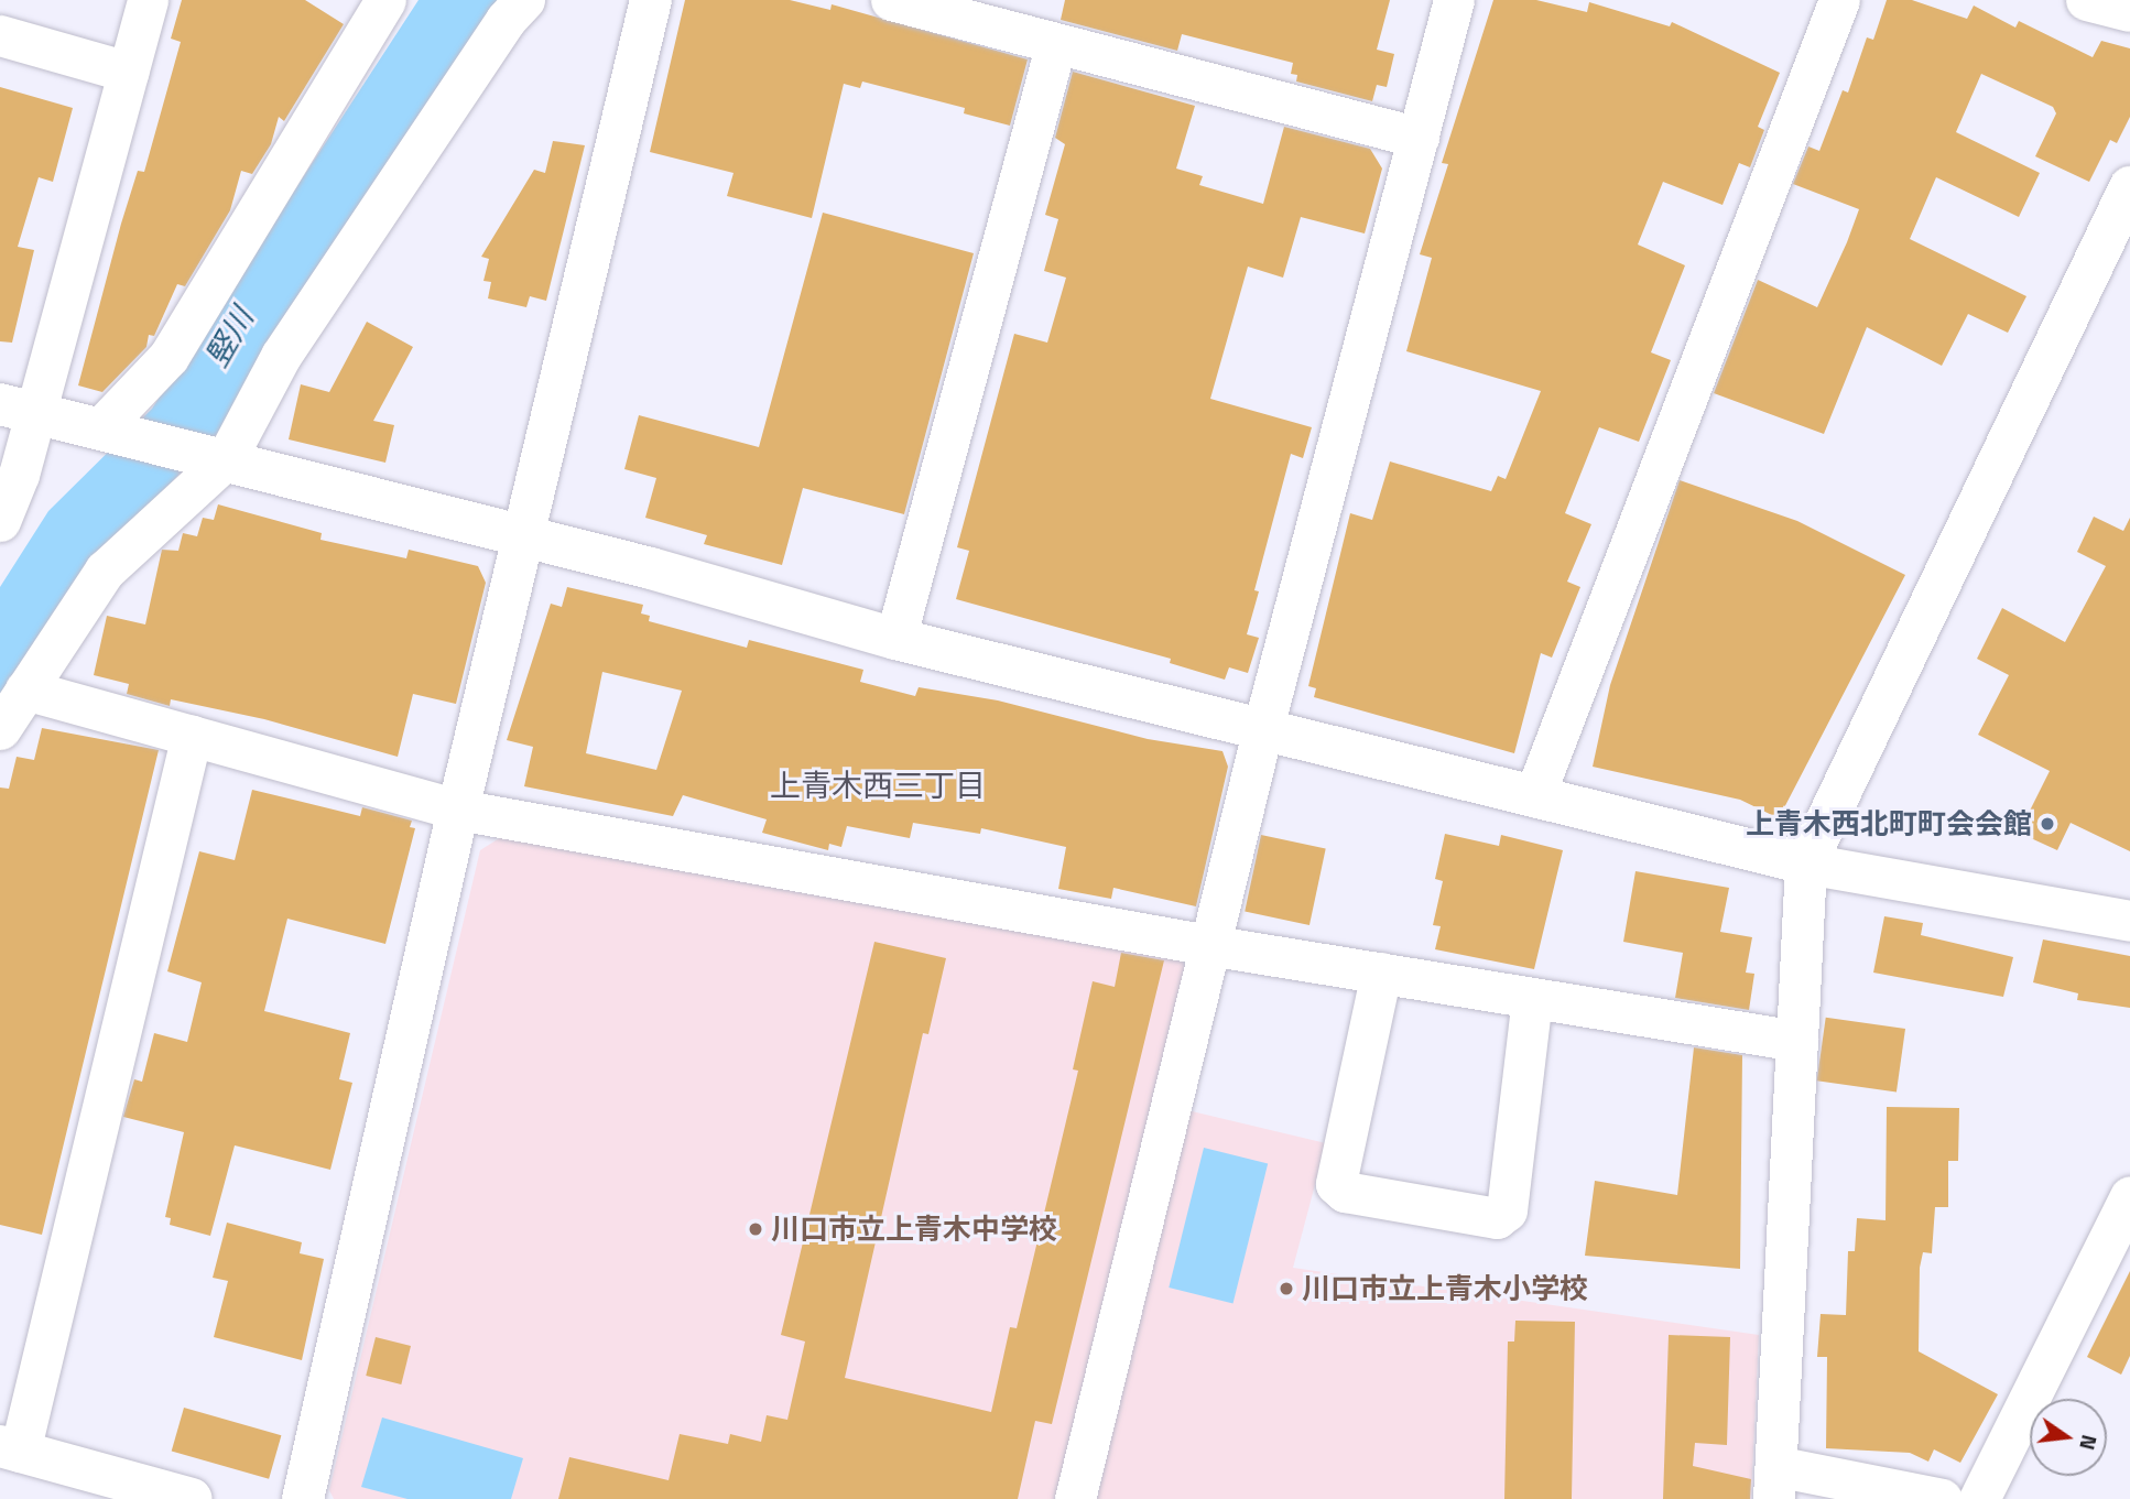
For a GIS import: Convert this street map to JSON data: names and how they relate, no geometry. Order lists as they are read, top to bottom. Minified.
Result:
{"districts":["上青木西三丁目"],"water":["竪川"],"places":["上青木西北町町会会館","川口市立上青木中学校","川口市立上青木小学校"],"north":"right"}
